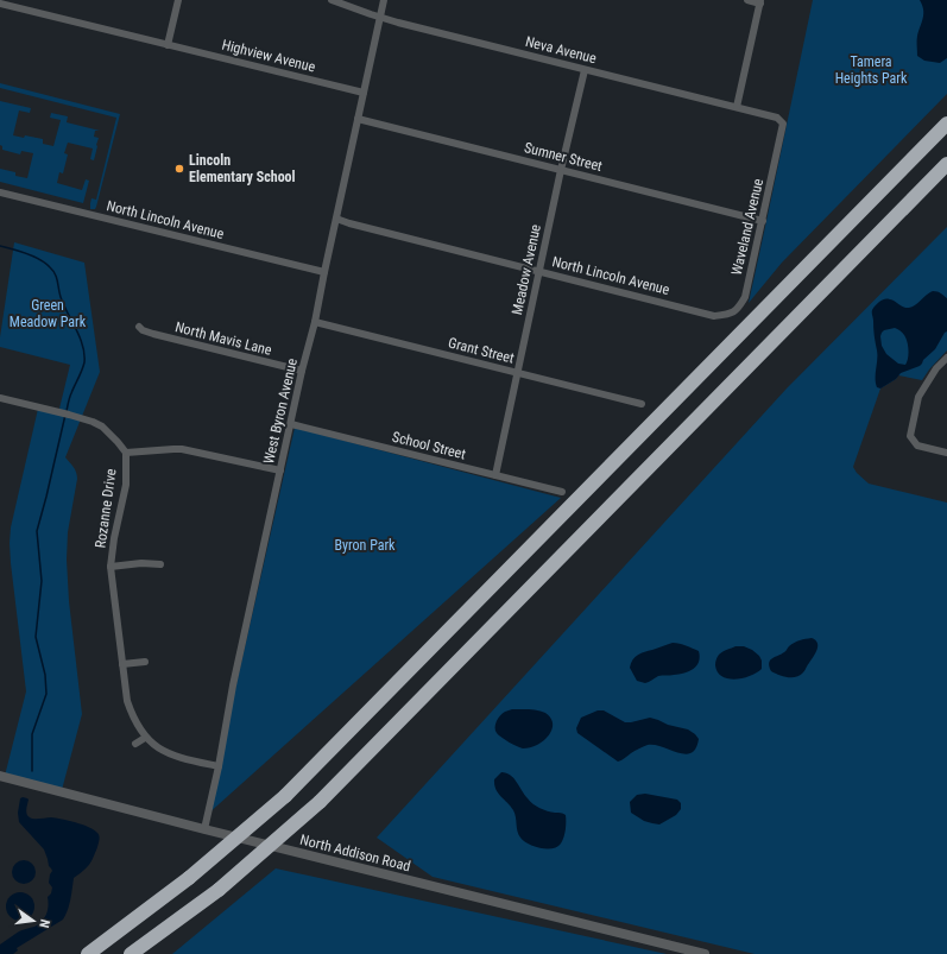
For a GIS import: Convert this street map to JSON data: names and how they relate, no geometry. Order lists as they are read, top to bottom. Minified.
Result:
{"streets":{"street":["Neva Avenue","Highview Avenue","Sumner Street","North Lincoln Avenue","Waveland Avenue","Meadow Avenue","North Mavis Lane","Grant Street","West Byron Avenue","School Street","Rozanne Drive","North Addison Road"]},"crossings":[["Neva Avenue","Waveland Avenue"],["Neva Avenue","Meadow Avenue"],["Neva Avenue","West Byron Avenue"],["Highview Avenue","West Byron Avenue"],["Sumner Street","Waveland Avenue"],["Sumner Street","Meadow Avenue"],["Sumner Street","West Byron Avenue"],["North Lincoln Avenue","Waveland Avenue"],["North Lincoln Avenue","Meadow Avenue"],["North Lincoln Avenue","West Byron Avenue"],["Meadow Avenue","Grant Street"],["Meadow Avenue","School Street"],["North Mavis Lane","West Byron Avenue"],["Grant Street","West Byron Avenue"],["West Byron Avenue","School Street"],["West Byron Avenue","Rozanne Drive"],["West Byron Avenue","North Addison Road"]],"parks":["Tamera Heights Park","Green Meadow Park","Byron Park"],"places":["Lincoln Elementary School"],"north":"right"}
